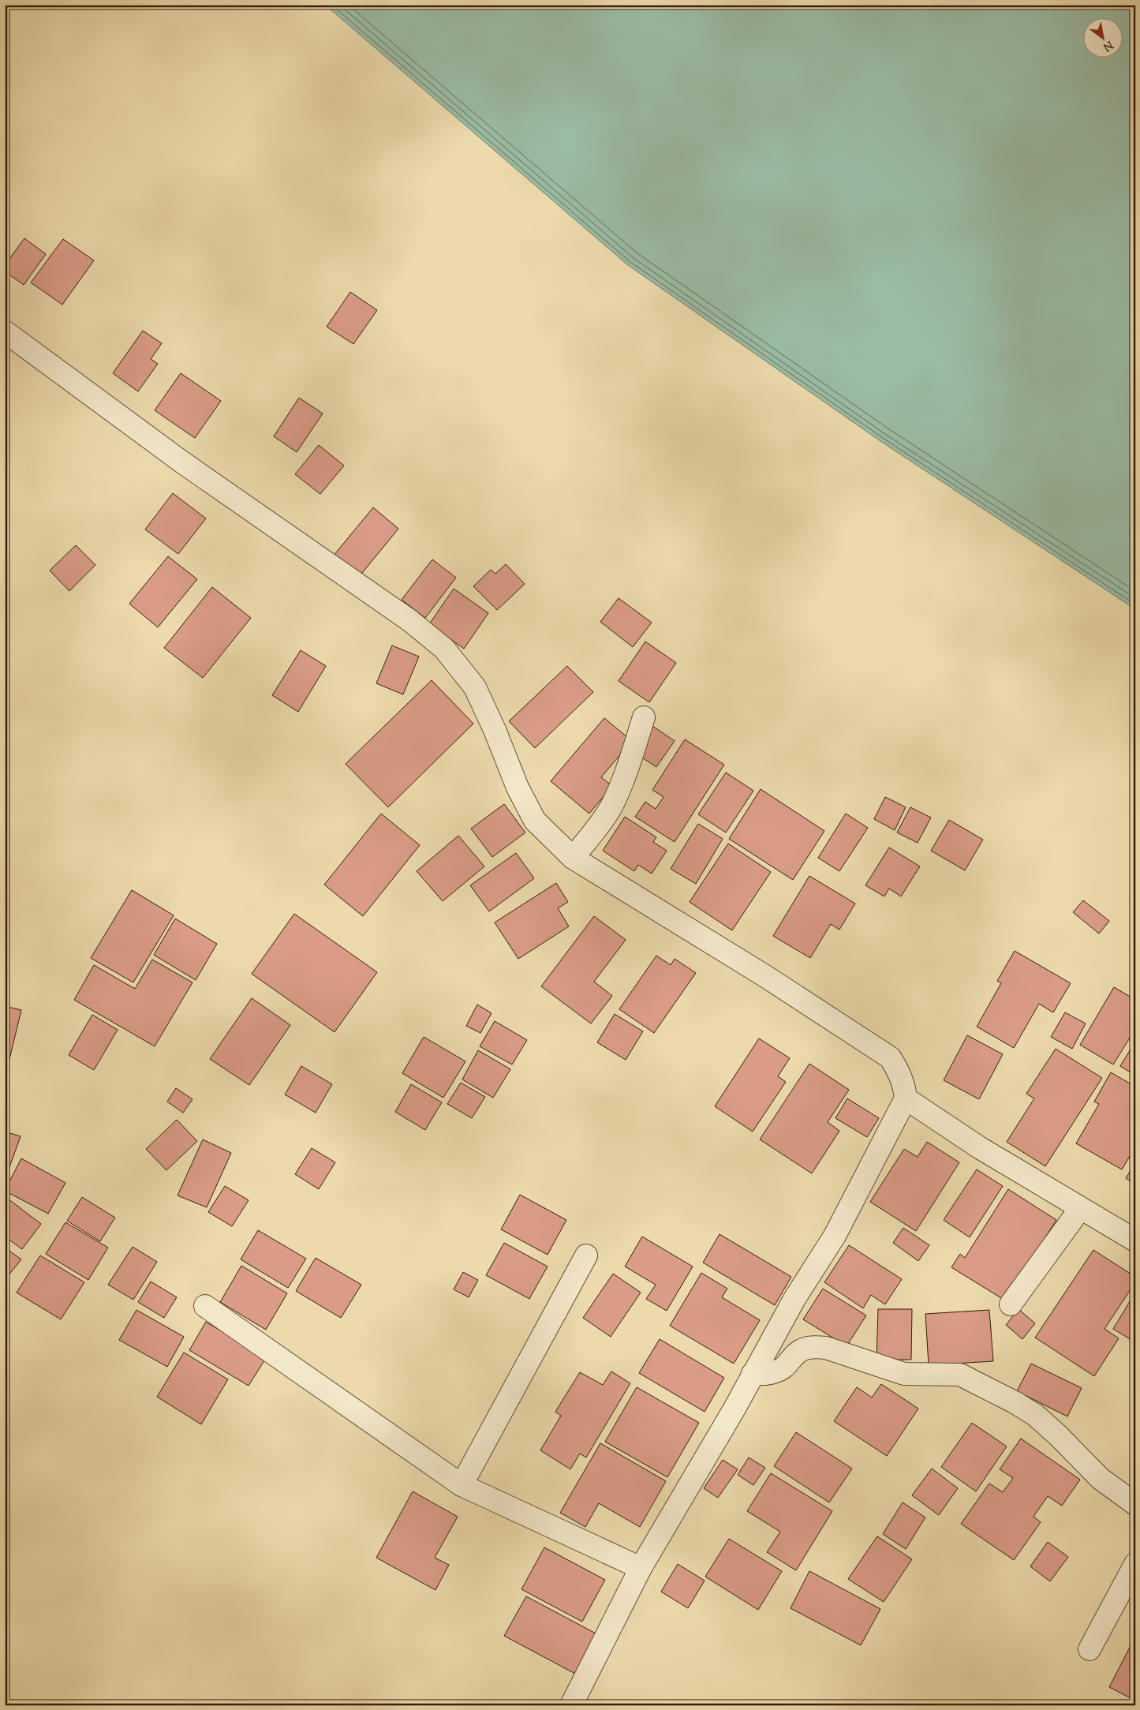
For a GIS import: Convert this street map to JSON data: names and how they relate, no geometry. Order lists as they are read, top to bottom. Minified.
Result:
{"north":"bottom right"}
